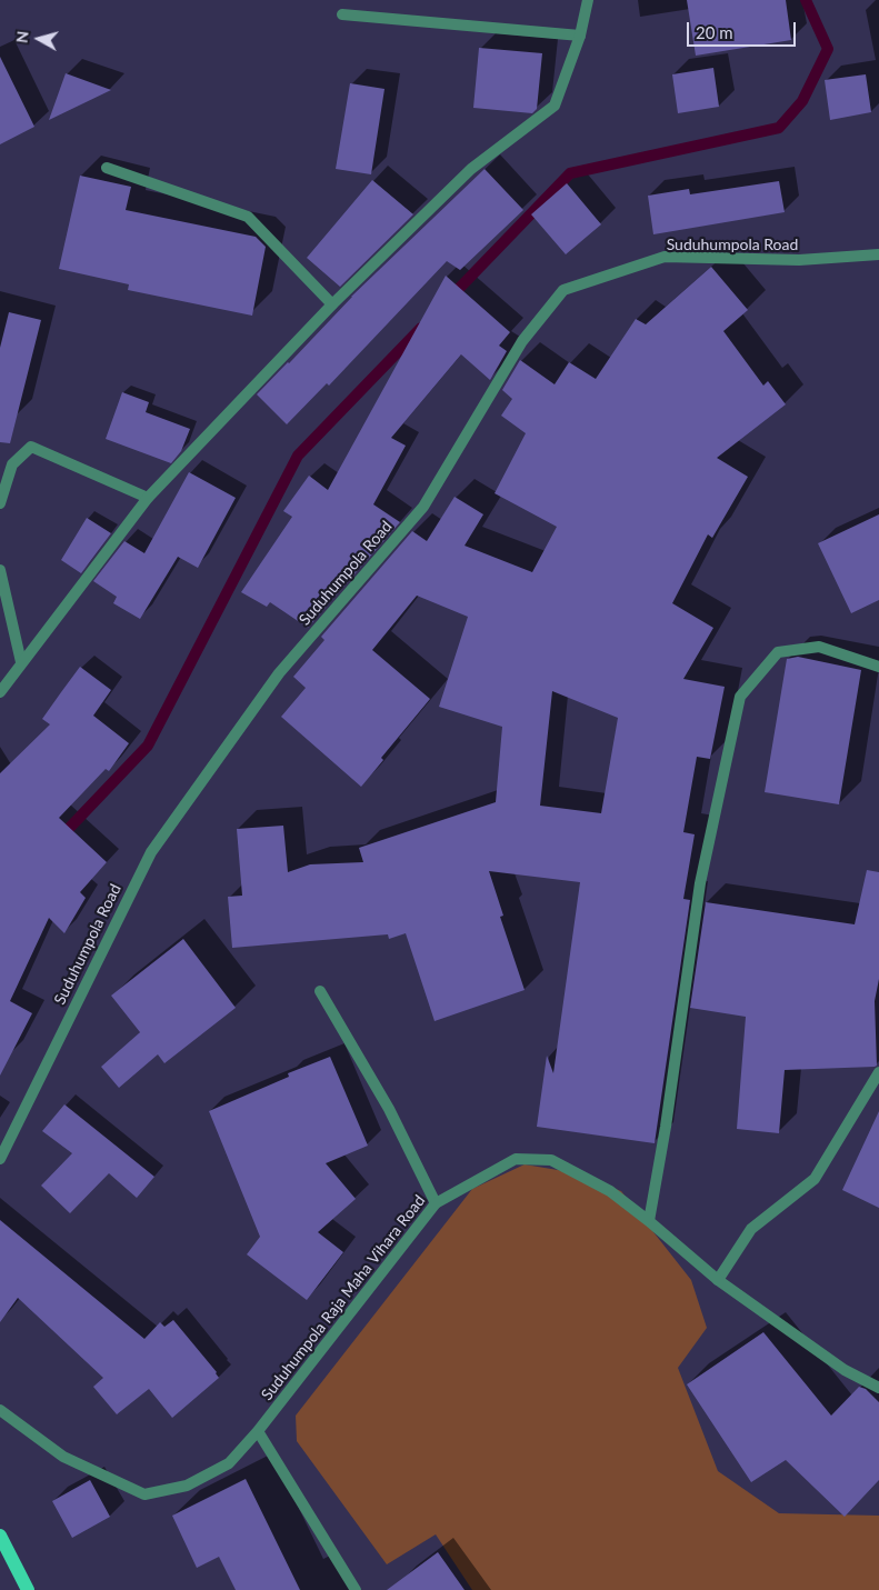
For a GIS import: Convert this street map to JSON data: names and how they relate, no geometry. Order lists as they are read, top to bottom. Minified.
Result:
{"streets":{"street":["Suduhumpola Road","Suduhumpola Raja Maha Vihara Road"]},"scale_bar":"20 m","north":"left"}
